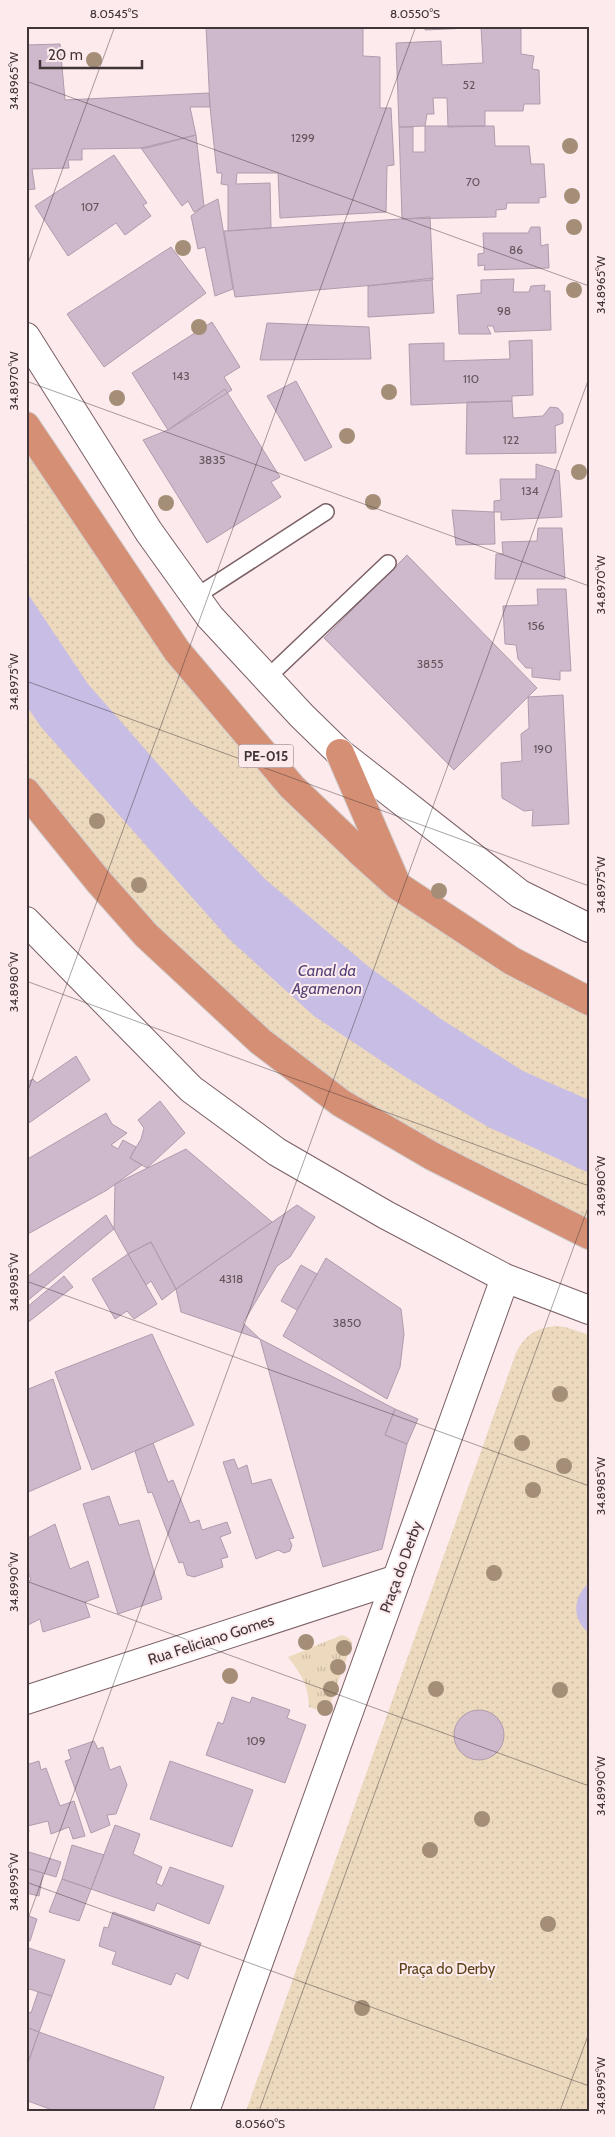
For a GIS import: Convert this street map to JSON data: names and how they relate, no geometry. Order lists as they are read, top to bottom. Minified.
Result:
{"streets":{"highway":["PE-015"],"main road":["Praça do Derby","Rua Feliciano Gomes"]},"crossings":[["Praça do Derby","Rua Feliciano Gomes"]],"water":["Canal da Agamenon"],"parks":["Praça do Derby"],"house_numbers":["52","1299","70","107","86","98","143","110","122","3835","134","156","3855","190","4318","3850","109"],"scale_bar":"20 m","coordinates":["8.0545°S","8.0550°S","34.8965°W","34.8970°W","34.8975°W","34.8980°W","34.8985°W","34.8990°W","34.8995°W","8.0560°S"]}
